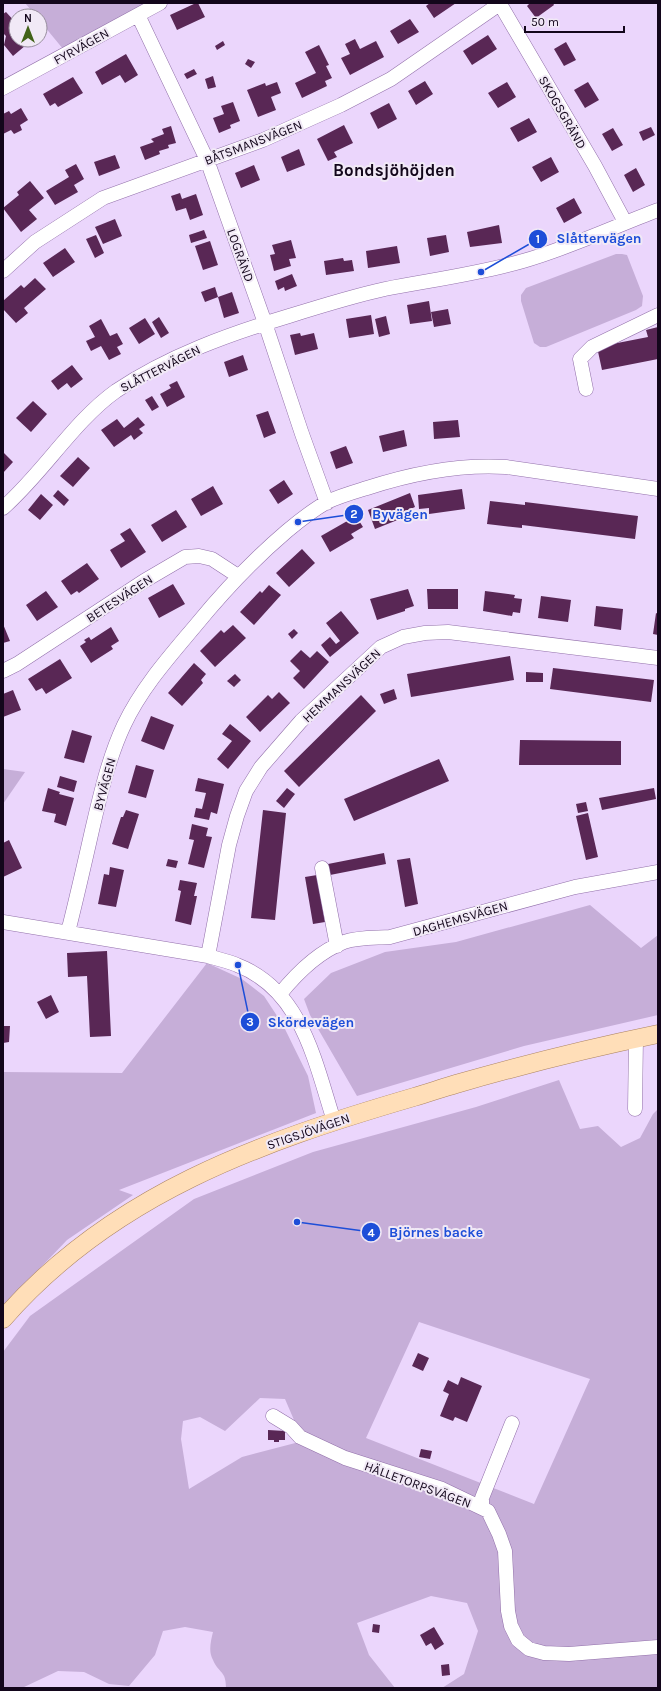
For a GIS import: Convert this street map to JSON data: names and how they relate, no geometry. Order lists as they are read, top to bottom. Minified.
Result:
{"streets":{"main road":["STIGSJÖVÄGEN"],"street":["FYRVÄGEN","SKOGSGRÄND","BÅTSMANSVÄGEN","LOGRÄND","SLÅTTERVÄGEN","BETESVÄGEN","HEMMANSVÄGEN","BYVÄGEN","DAGHEMSVÄGEN","HÄLLETORPSVÄGEN"]},"crossings":[["FYRVÄGEN","LOGRÄND"],["SKOGSGRÄND","BÅTSMANSVÄGEN"],["SKOGSGRÄND","SLÅTTERVÄGEN"],["BÅTSMANSVÄGEN","LOGRÄND"],["LOGRÄND","SLÅTTERVÄGEN"],["LOGRÄND","BYVÄGEN"],["BETESVÄGEN","BYVÄGEN"]],"districts":["Bondsjöhöjden"],"places":["Slåttervägen","Byvägen","Skördevägen","Björnes backe"],"scale_bar":"50 m","north":"top"}
